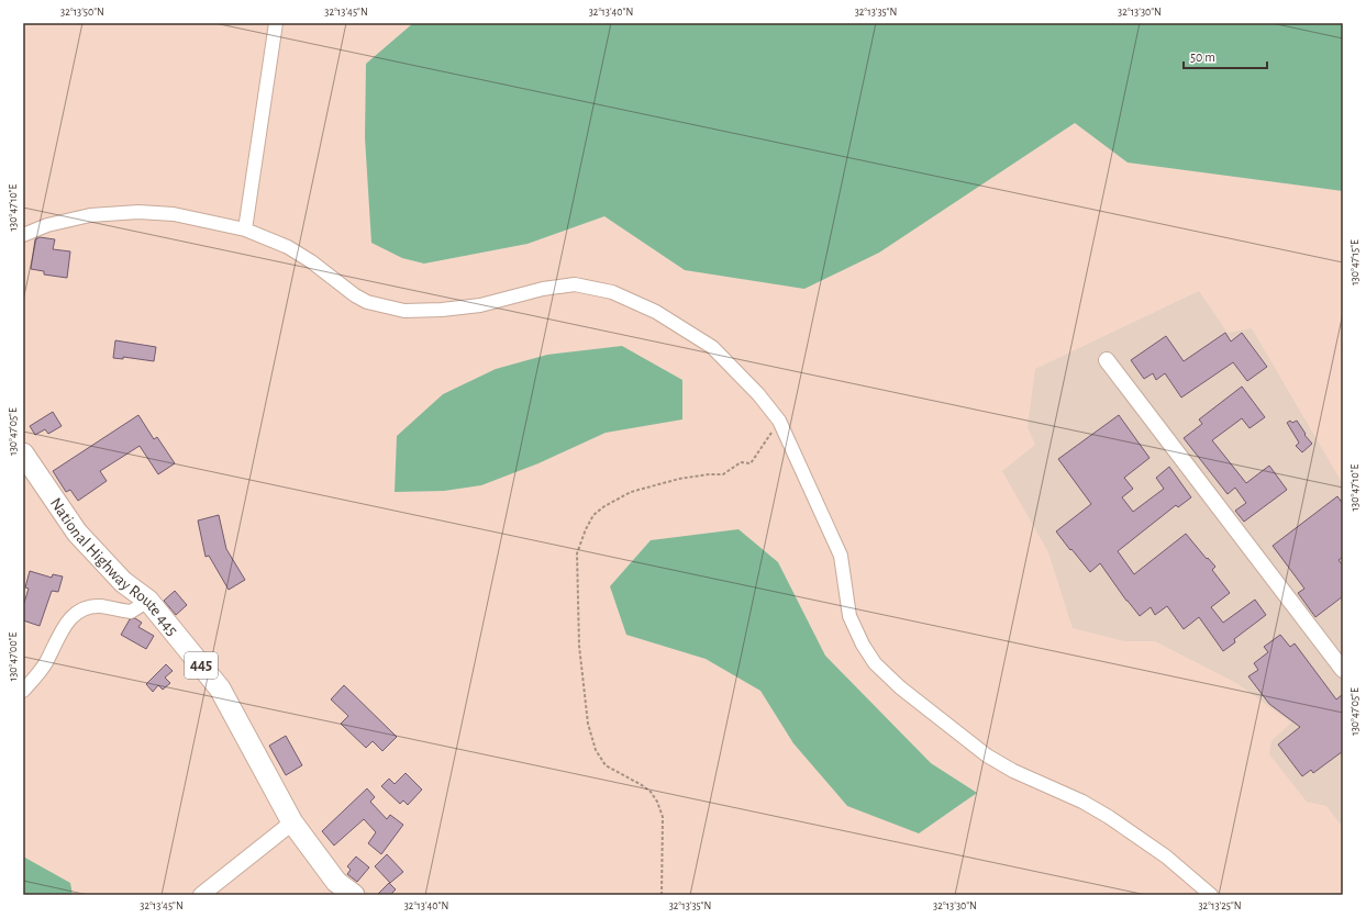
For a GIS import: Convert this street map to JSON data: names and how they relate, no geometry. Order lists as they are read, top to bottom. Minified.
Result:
{"streets":{"highway":["National Highway Route 445","445"]},"scale_bar":"50 m","coordinates":["32°13'50\"N","32°13'45\"N","32°13'40\"N","32°13'35\"N","32°13'30\"N","130°47'10\"E","130°47'15\"E","130°47'05\"E","130°47'00\"E","32°13'25\"N"]}
